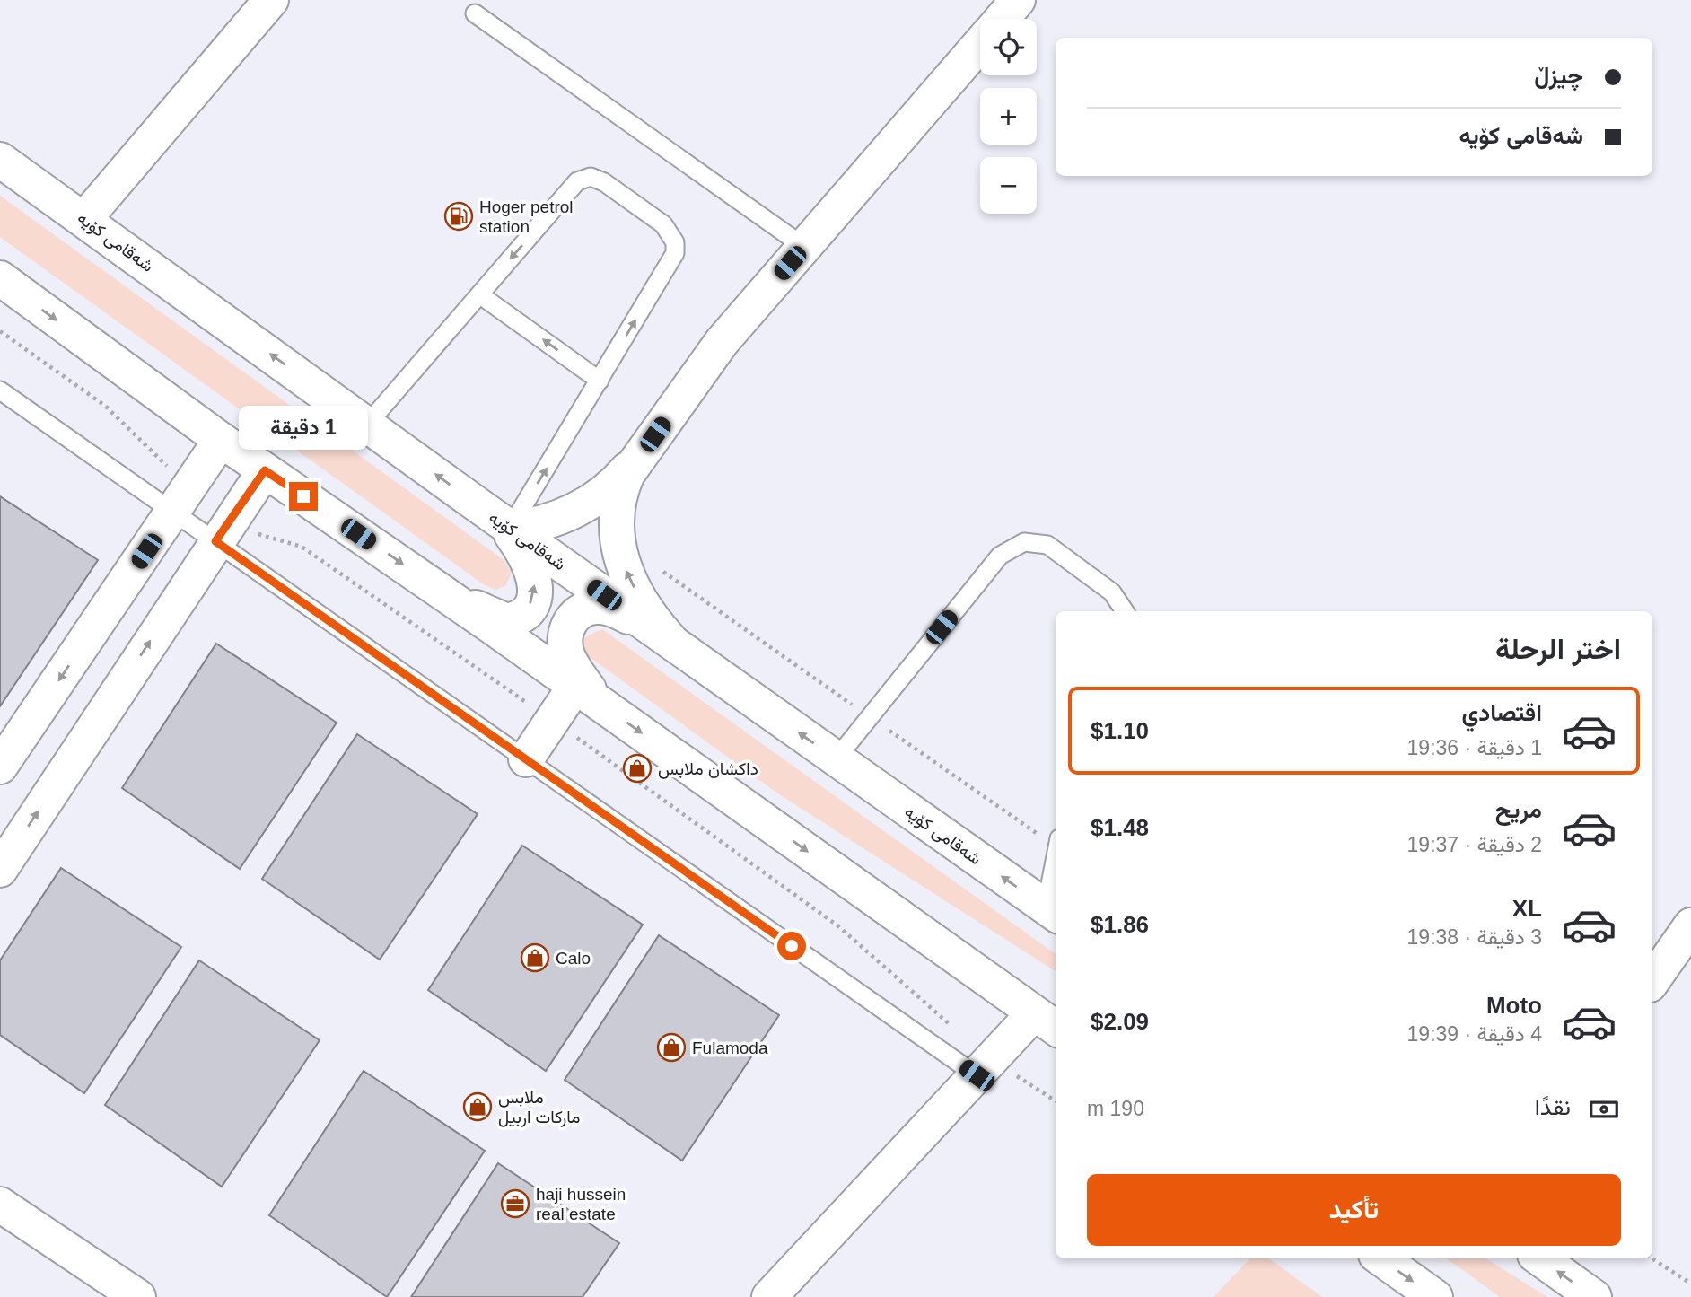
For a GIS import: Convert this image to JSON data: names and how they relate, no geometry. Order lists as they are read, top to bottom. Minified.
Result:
{"streets":{"main road":["شەقامی کۆیە"]},"places":{"fuel station":["Hoger petrol station"],"shop":["داكشان ملابس","Calo","Fulamoda","ملابس ماركات اربيل"],"office":["haji hussein real estate"]},"page":{"map_buttons":["+","−"],"banner":["چیزڵ","شەقامی کۆیە"],"bubble":"1 دقيقة","heading":"اختر الرحلة","list":[{"name":"اقتصادي","note":"1 دقيقة · 19:36","value":"$1.10"},{"name":"مريح","note":"2 دقيقة · 19:37","value":"$1.48"},{"name":"XL","note":"3 دقيقة · 19:38","value":"$1.86"},{"name":"Moto","note":"4 دقيقة · 19:39","value":"$2.09"}],"pay":["نقدًا","190 m"],"buttons":"تأكيد"}}
